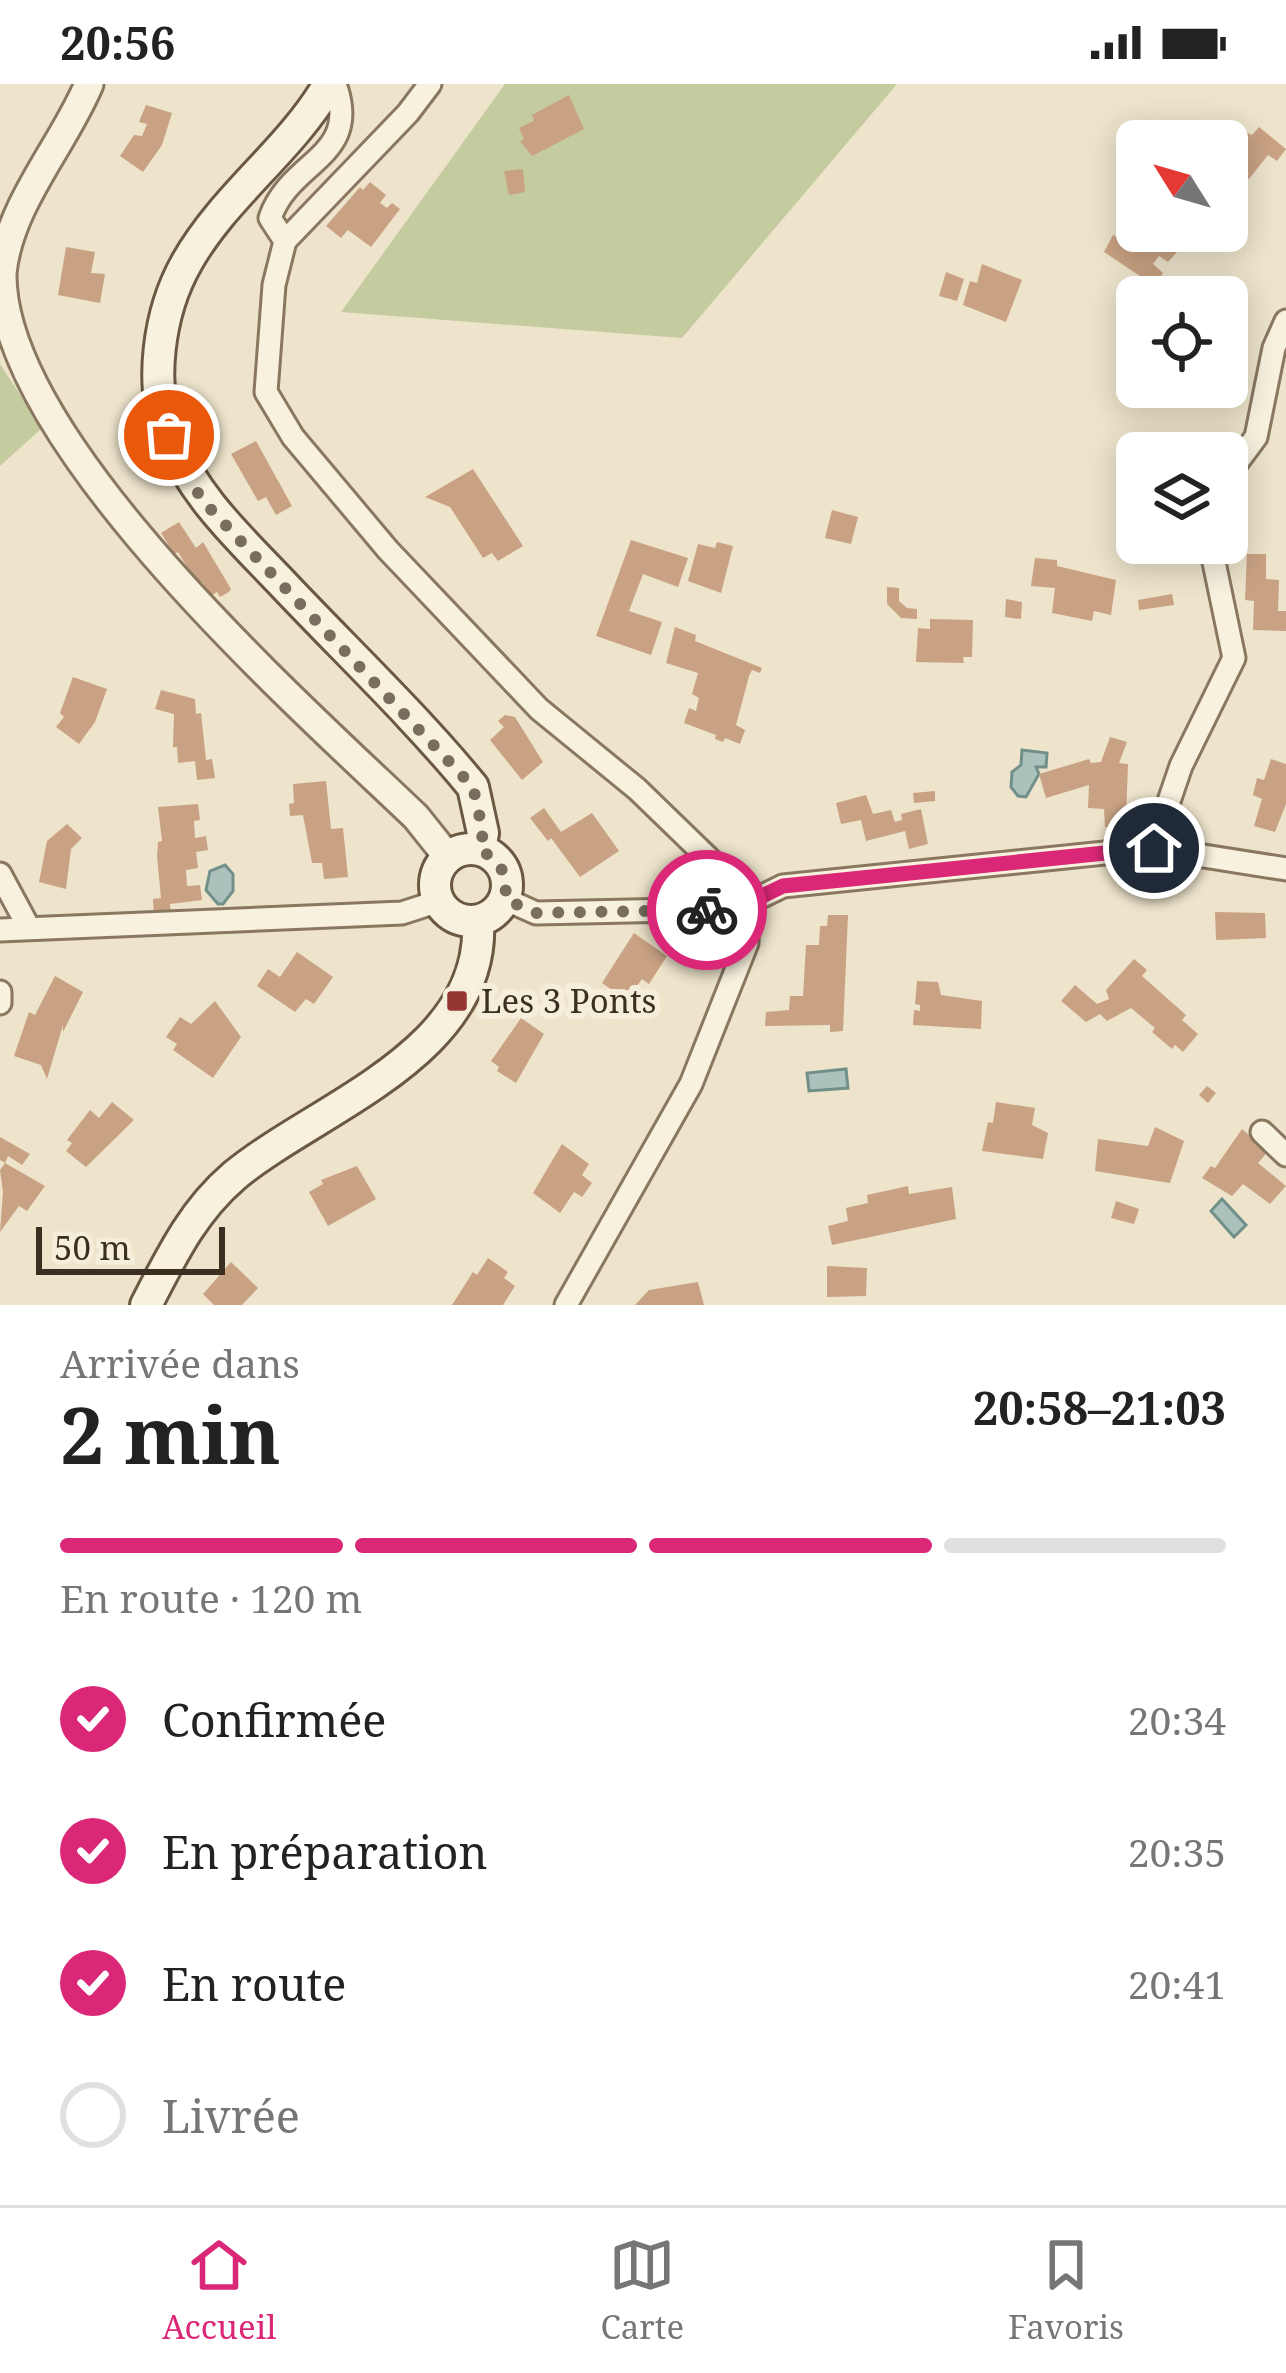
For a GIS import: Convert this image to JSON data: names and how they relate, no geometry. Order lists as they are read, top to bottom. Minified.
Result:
{"places":{"transit":["Les 3 Ponts"]},"scale_bar":"50 m","north":"top left","page":{"status":"20:56","scale":"50 m","heading":["2 min","Arrivée dans","20:58–21:03"],"bar":"En route · 120 m","list":[["Confirmée","20:34"],["En préparation","20:35"],["En route","20:41"],"Livrée"],"tabs":["Accueil","Carte","Favoris"]}}
